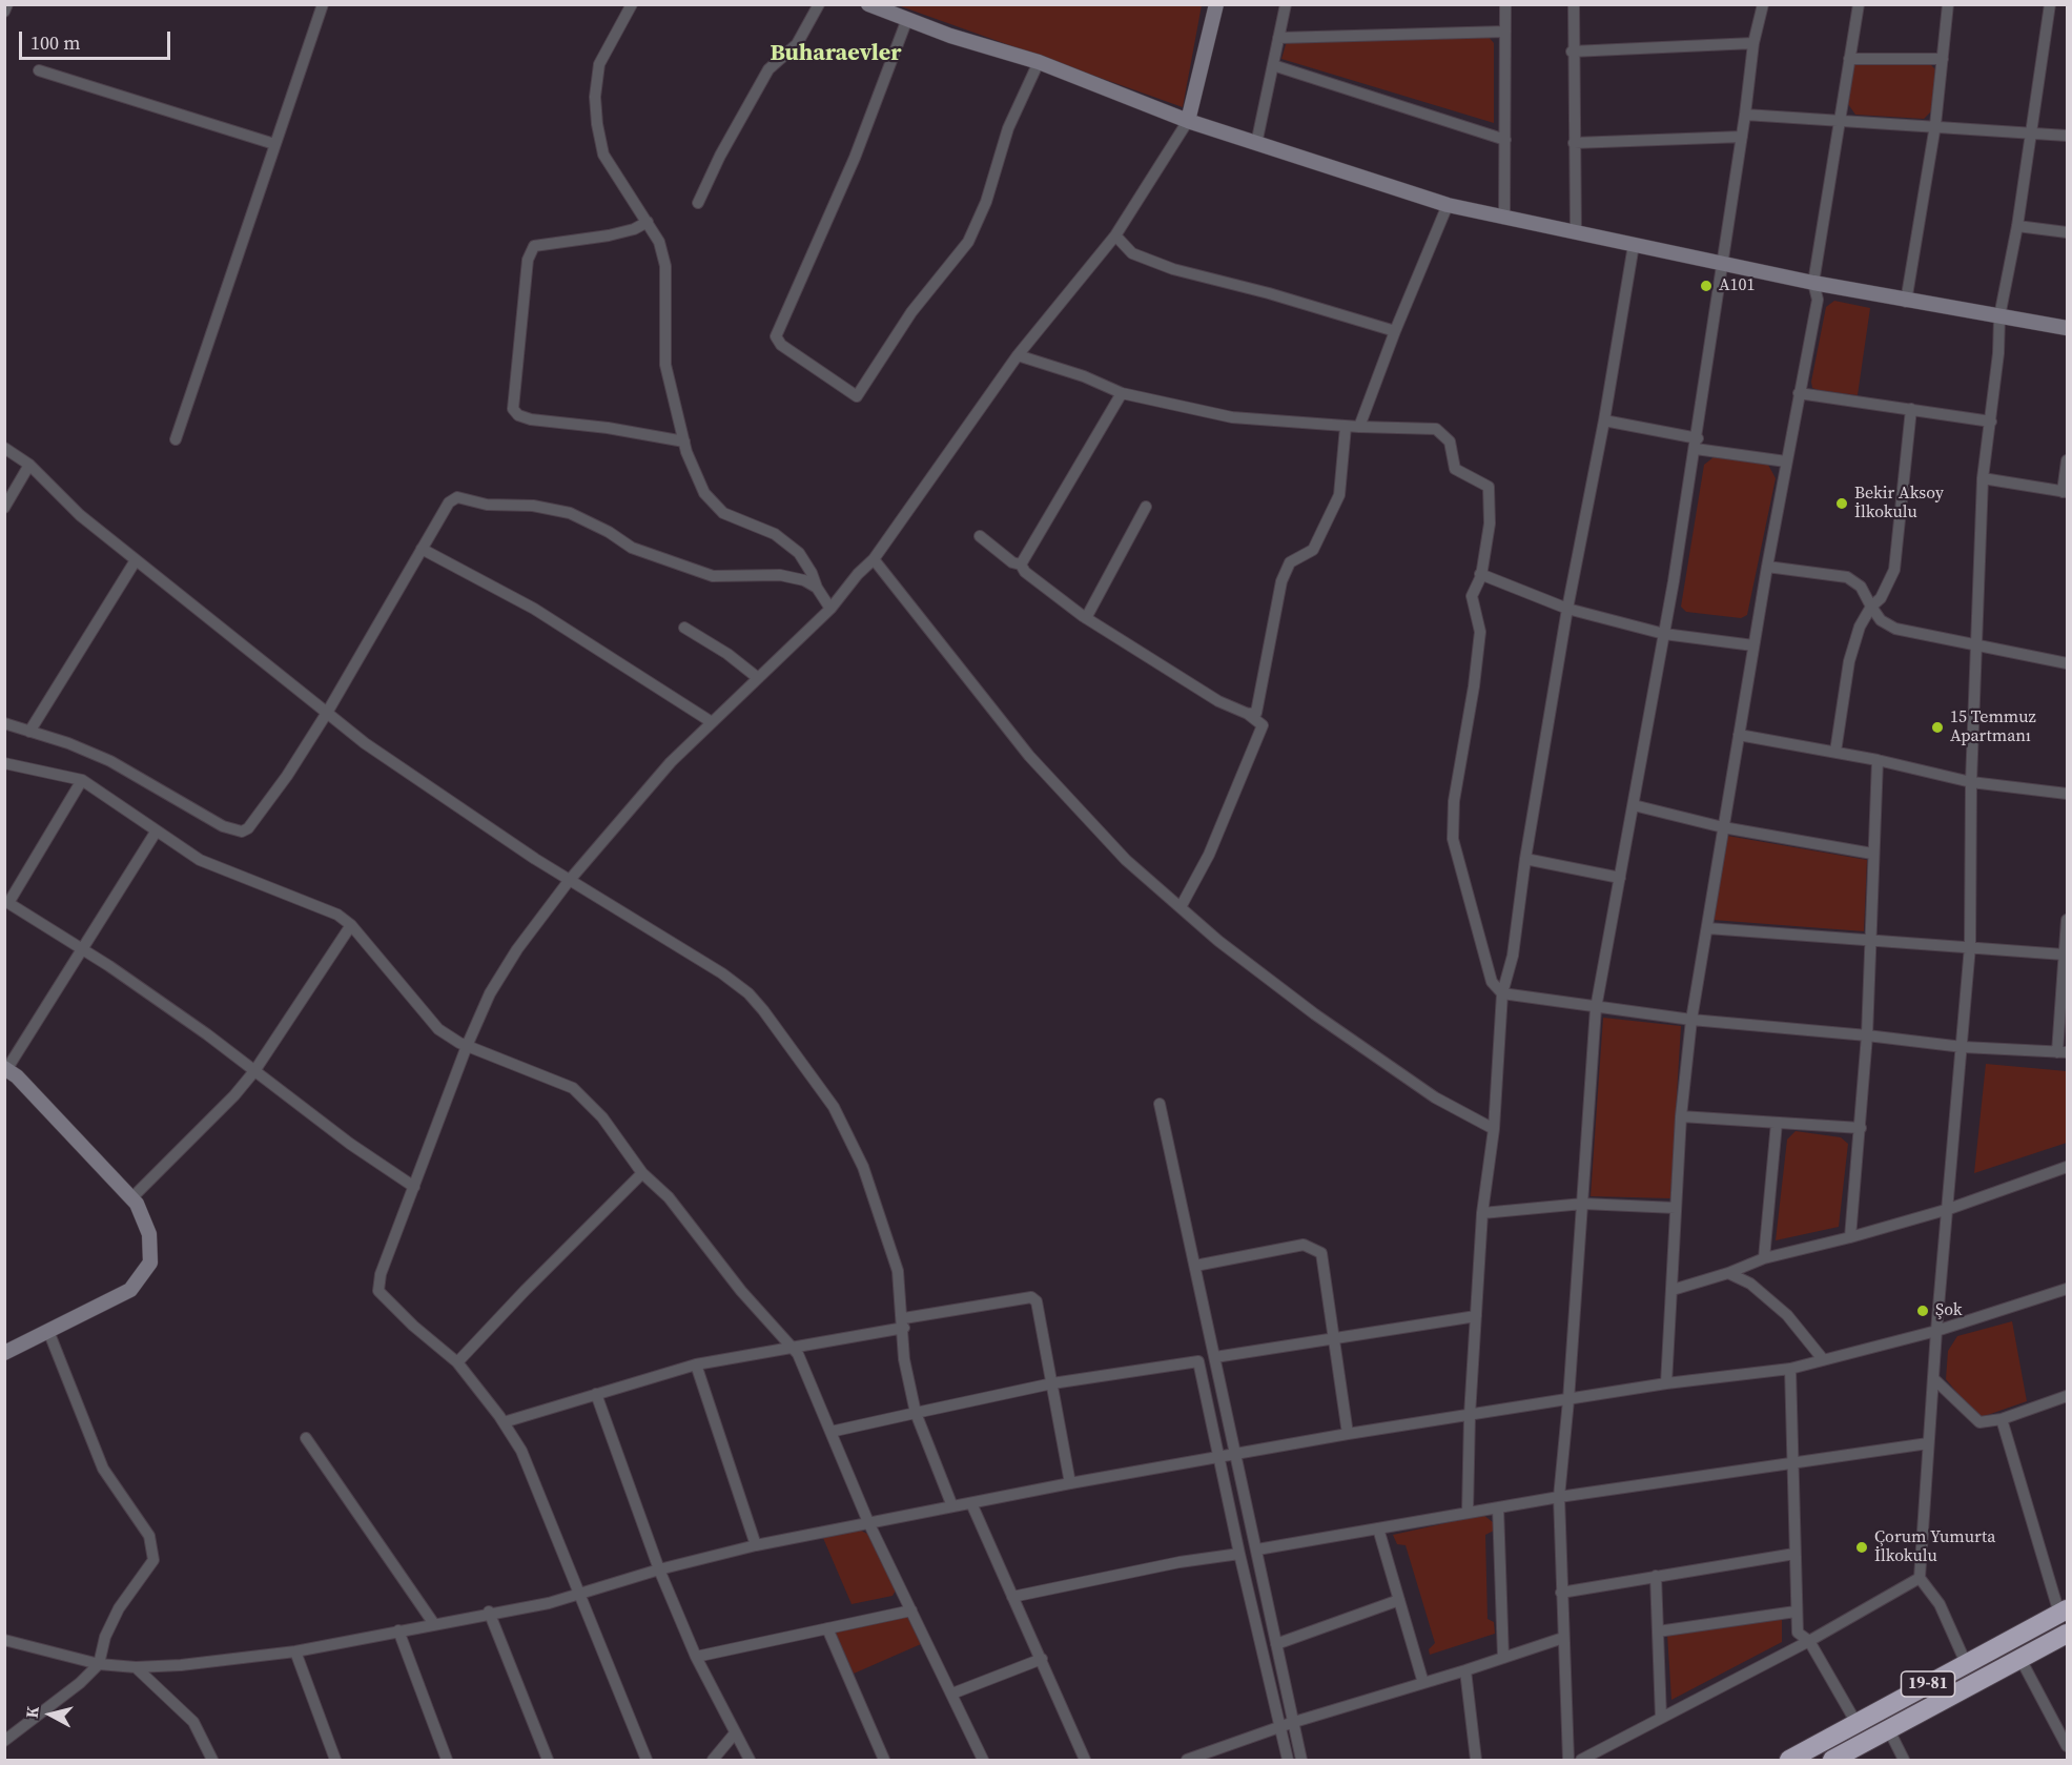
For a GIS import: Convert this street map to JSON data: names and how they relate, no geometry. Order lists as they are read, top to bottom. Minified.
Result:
{"streets":{"highway":["19-81"]},"districts":["Buharaevler"],"places":["A101","Bekir Aksoy İlkokulu","15 Temmuz Apartmanı","Şok","Çorum Yumurta İlkokulu"],"scale_bar":"100 m","north":"left"}
